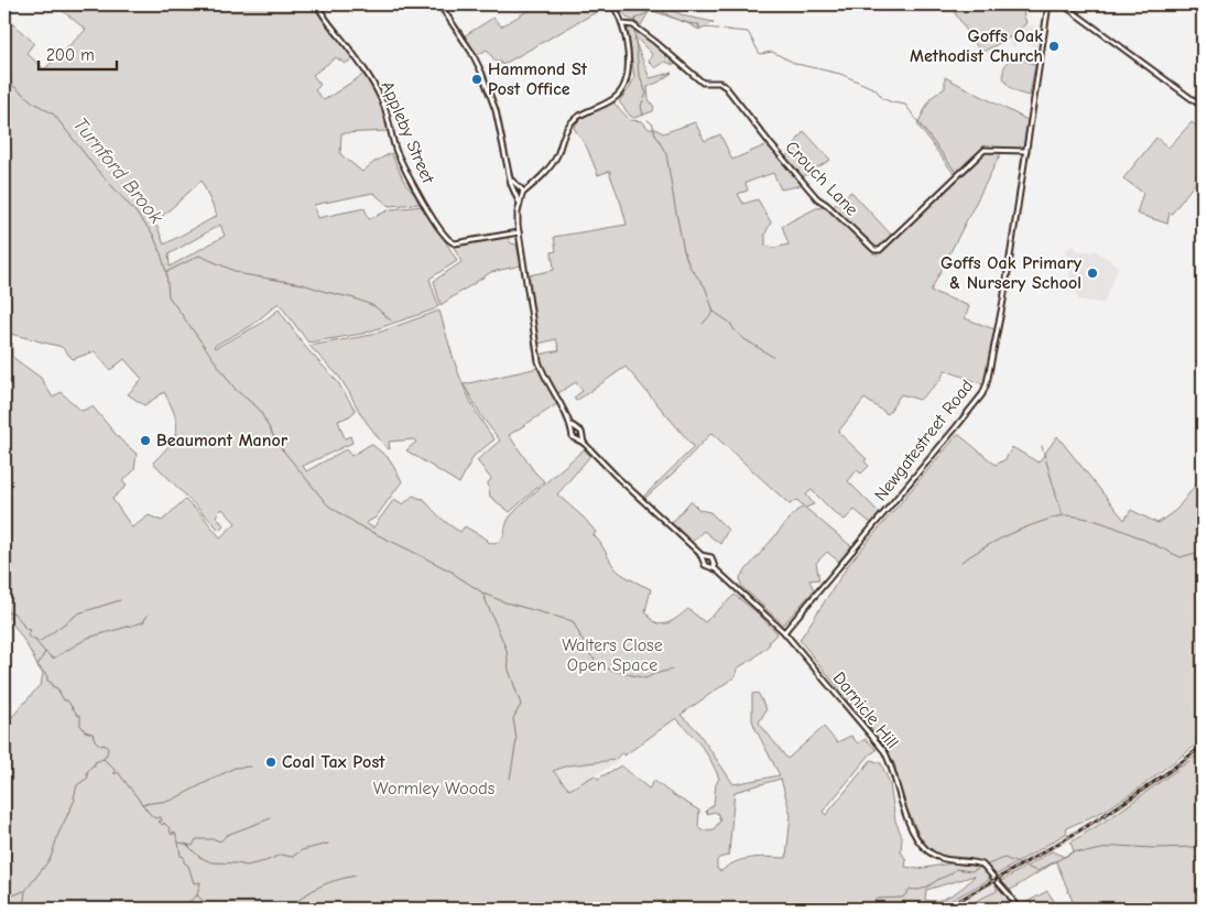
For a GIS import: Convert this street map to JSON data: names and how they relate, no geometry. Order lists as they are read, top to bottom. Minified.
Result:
{"streets":{"street":["Appleby Street","Crouch Lane","Newgatestreet Road","Darnicle Hill"]},"crossings":[["Crouch Lane","Newgatestreet Road"],["Newgatestreet Road","Darnicle Hill"]],"water":["Turnford Brook"],"parks":["Walters Close Open Space","Wormley Woods"],"places":["Goffs Oak Methodist Church","Hammond St Post Office","Goffs Oak Primary & Nursery School","Beaumont Manor","Coal Tax Post"],"scale_bar":"200 m"}
